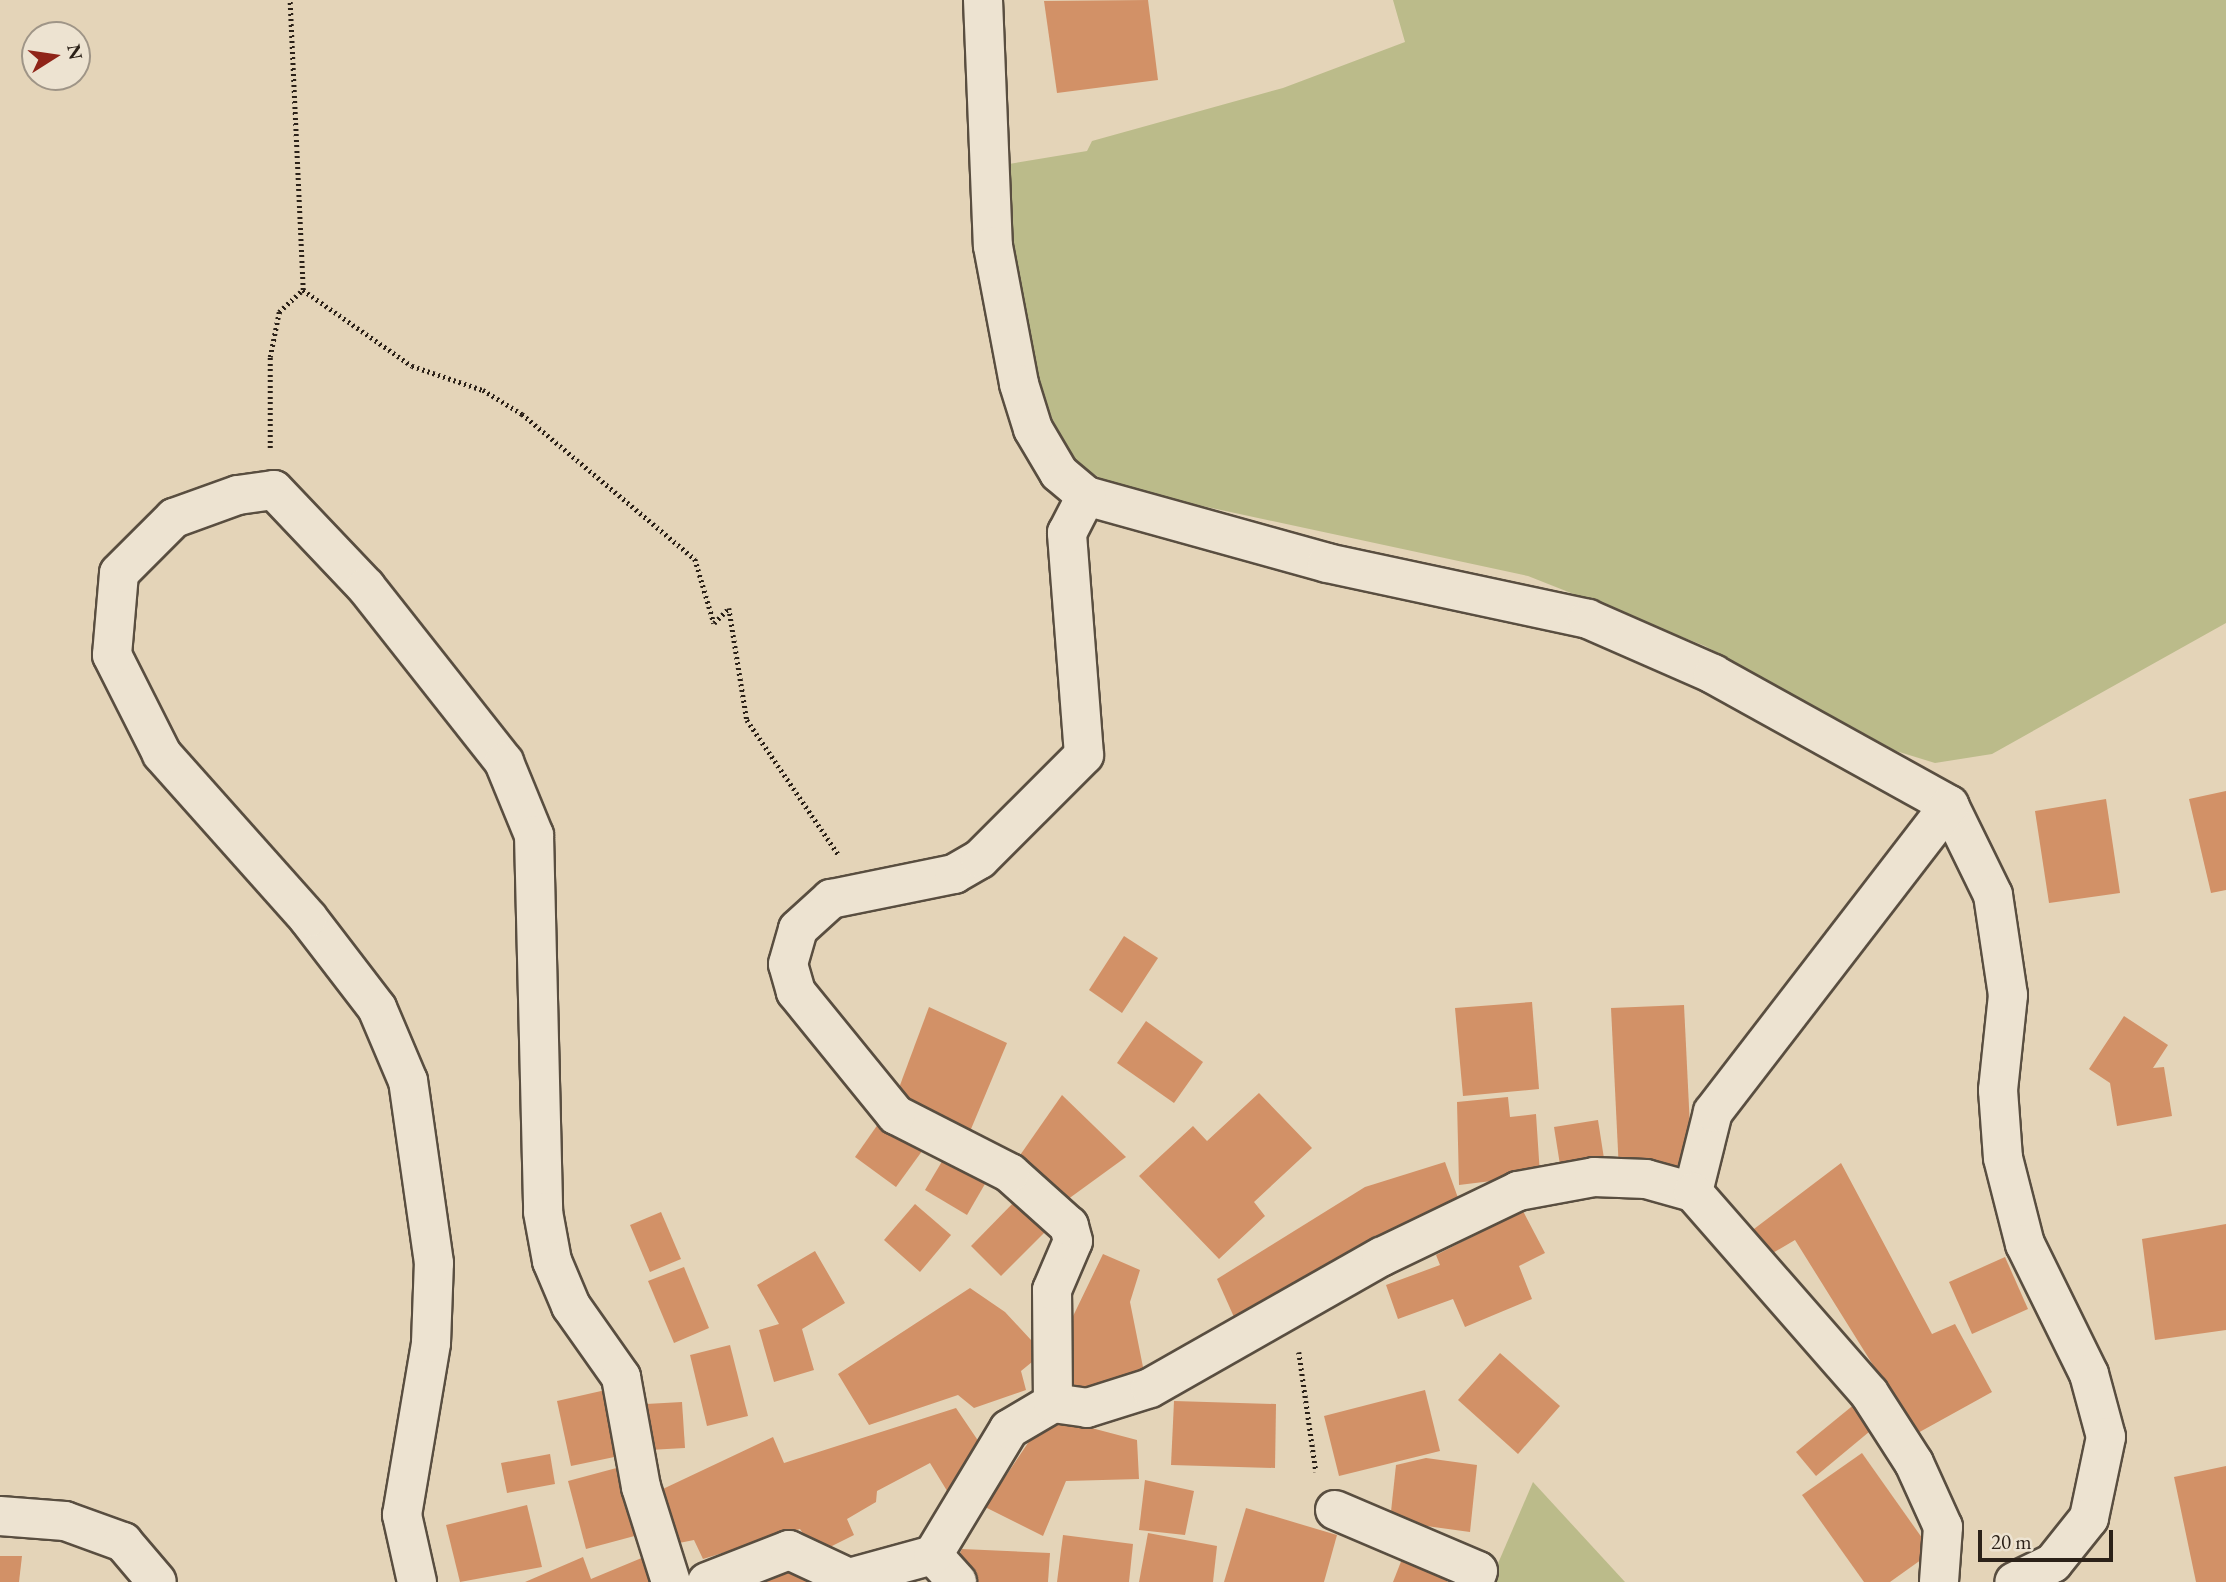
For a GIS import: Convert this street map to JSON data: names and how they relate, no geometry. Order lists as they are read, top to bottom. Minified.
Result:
{"scale_bar":"20 m","north":"right"}
